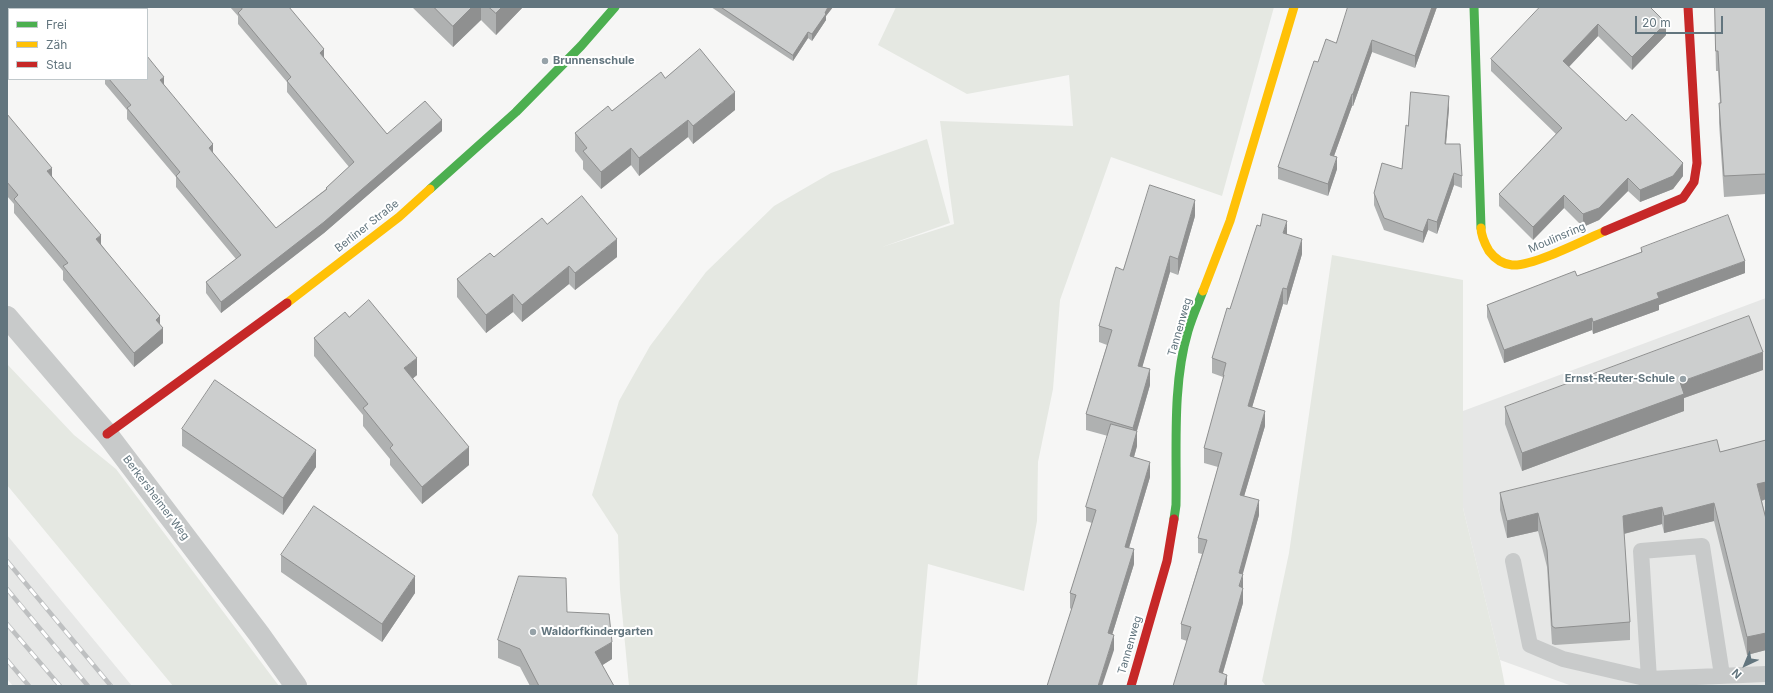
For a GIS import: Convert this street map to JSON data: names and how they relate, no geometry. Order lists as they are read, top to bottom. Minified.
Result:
{"streets":{"street":["Berliner Straße","Moulinsring","Tannenweg","Berkersheimer Weg"]},"crossings":[["Berliner Straße","Berkersheimer Weg"]],"places":["Brunnenschule","Ernst-Reuter-Schule","Waldorfkindergarten"],"legend":["Frei","Zäh","Stau"],"scale_bar":"20 m","north":"bottom left"}
